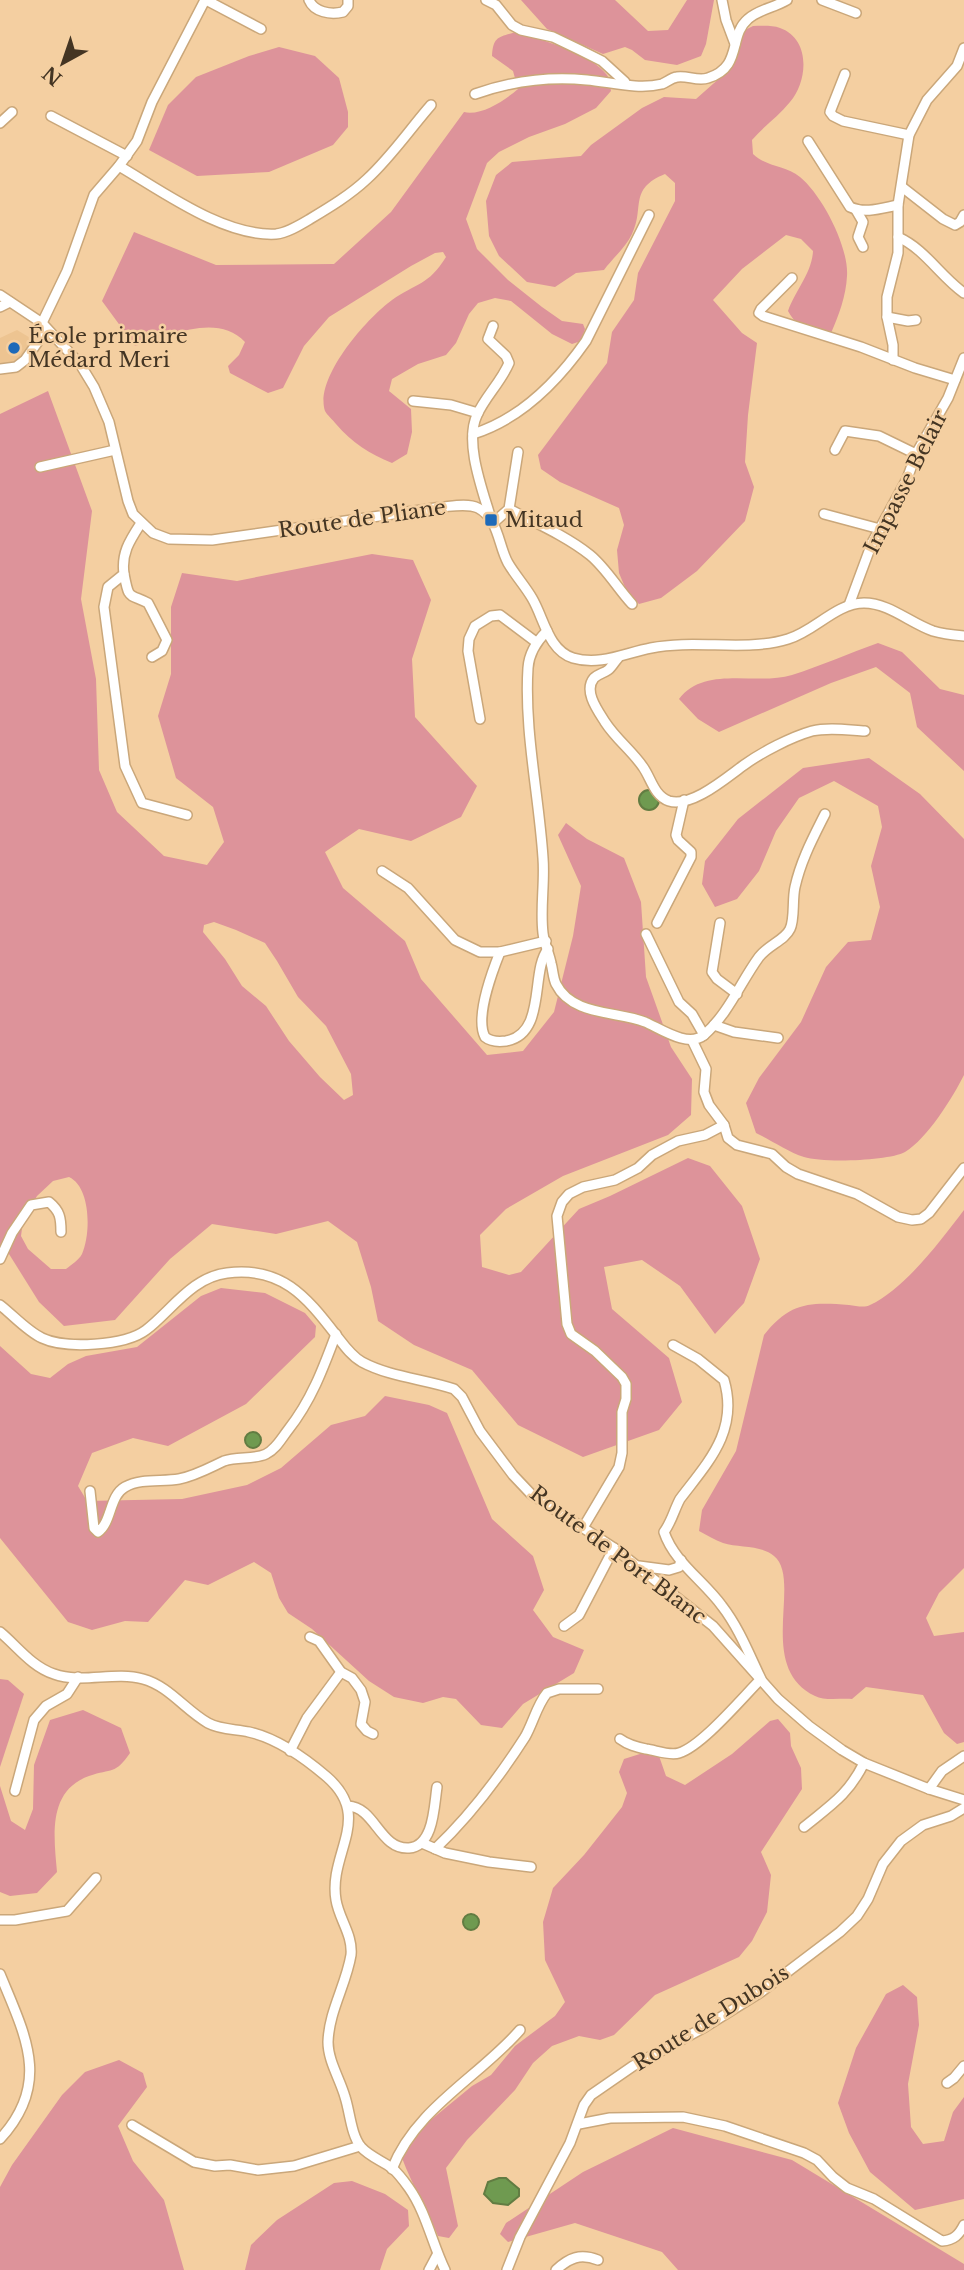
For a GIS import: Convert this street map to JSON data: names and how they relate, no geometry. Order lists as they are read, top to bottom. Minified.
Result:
{"streets":{"street":["Impasse Belair","Route de Pliane","Route de Port Blanc","Route de Dubois"]},"places":{"other":["École primaire Médard Meri"],"transit":["Mitaud"]},"north":"bottom left"}
